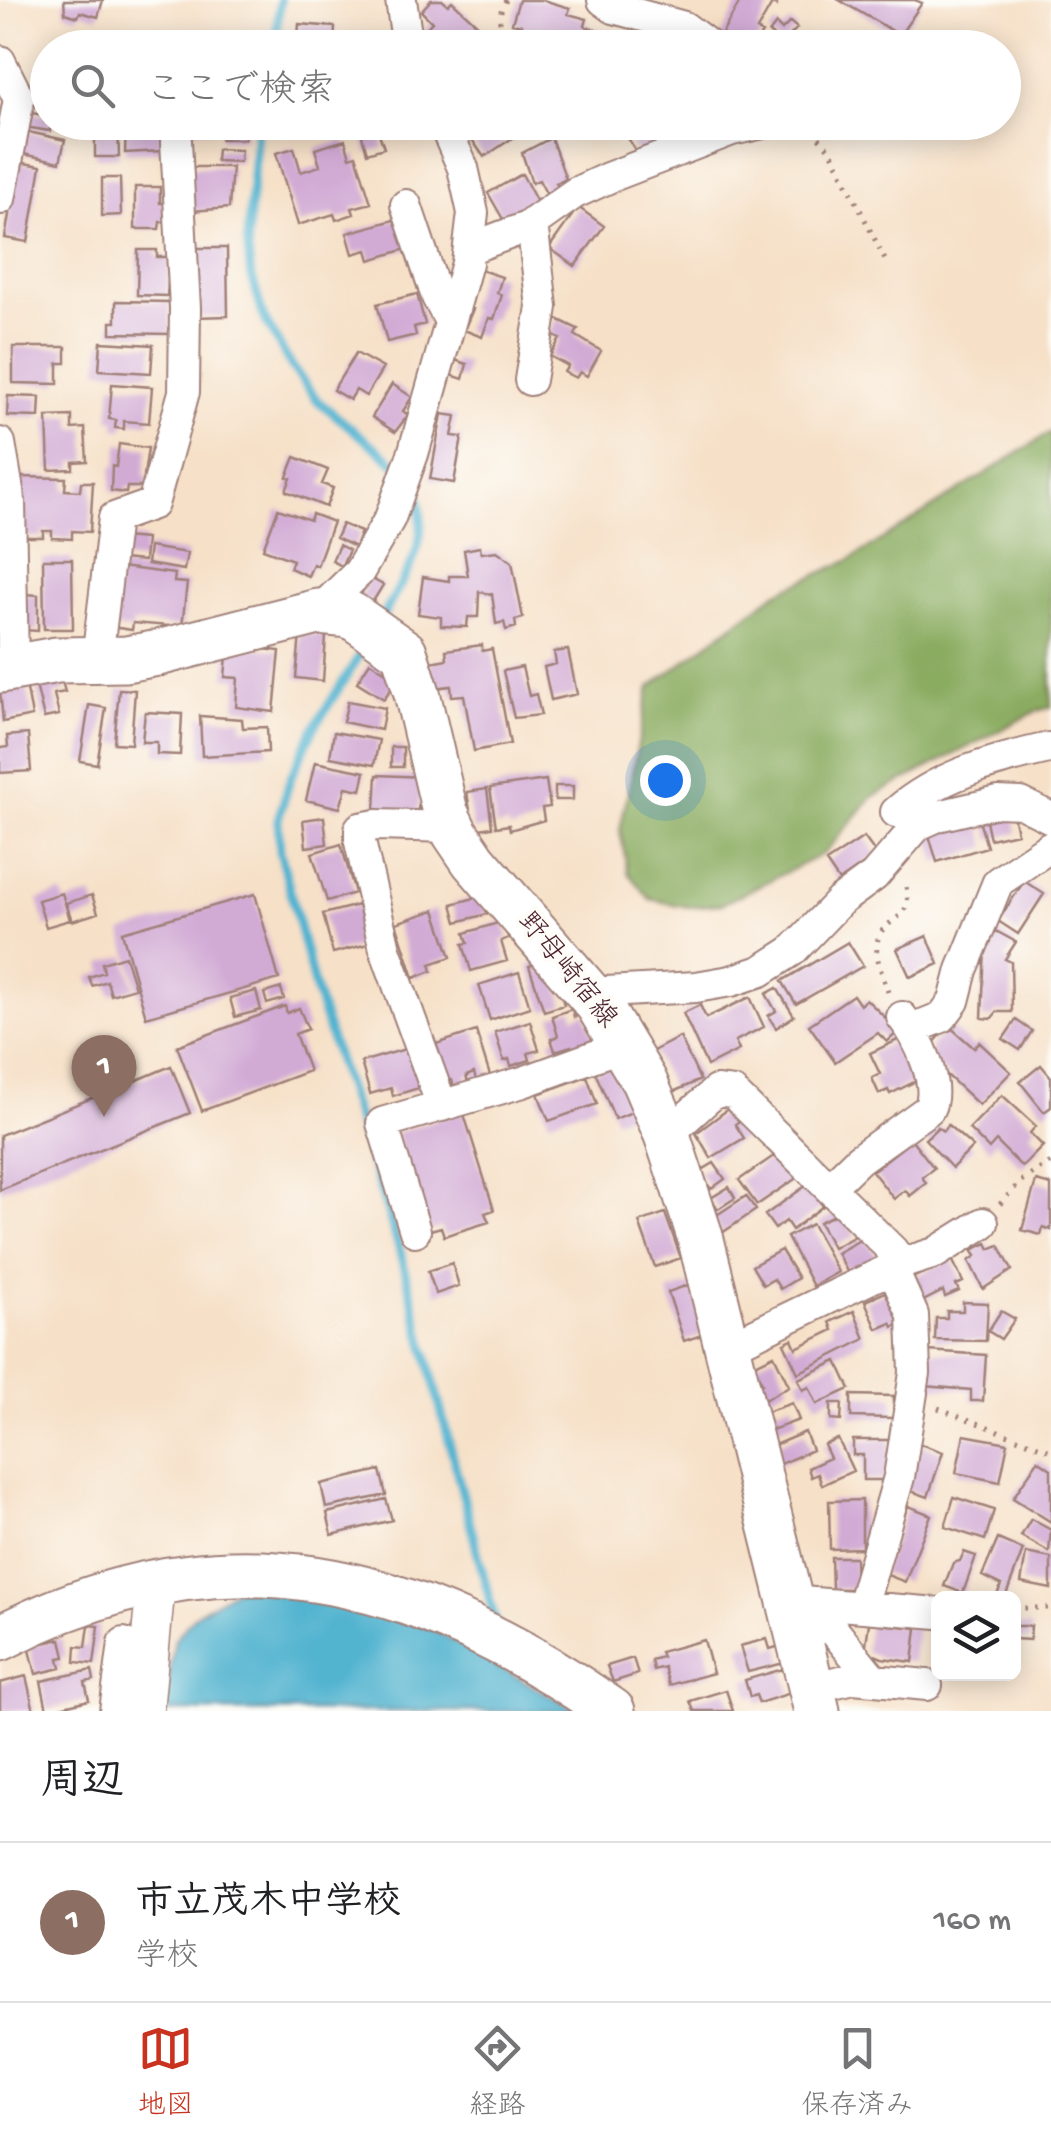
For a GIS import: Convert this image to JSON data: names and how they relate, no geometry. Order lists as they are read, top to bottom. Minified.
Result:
{"streets":{"main road":["野母崎宿線"]},"page":{"search":"ここで検索","pins":"1","heading":"周辺","list":[{"mark":"1","name":"市立茂木中学校","note":"学校","value":"160 m"}],"nav":["地図","経路","保存済み"]}}
